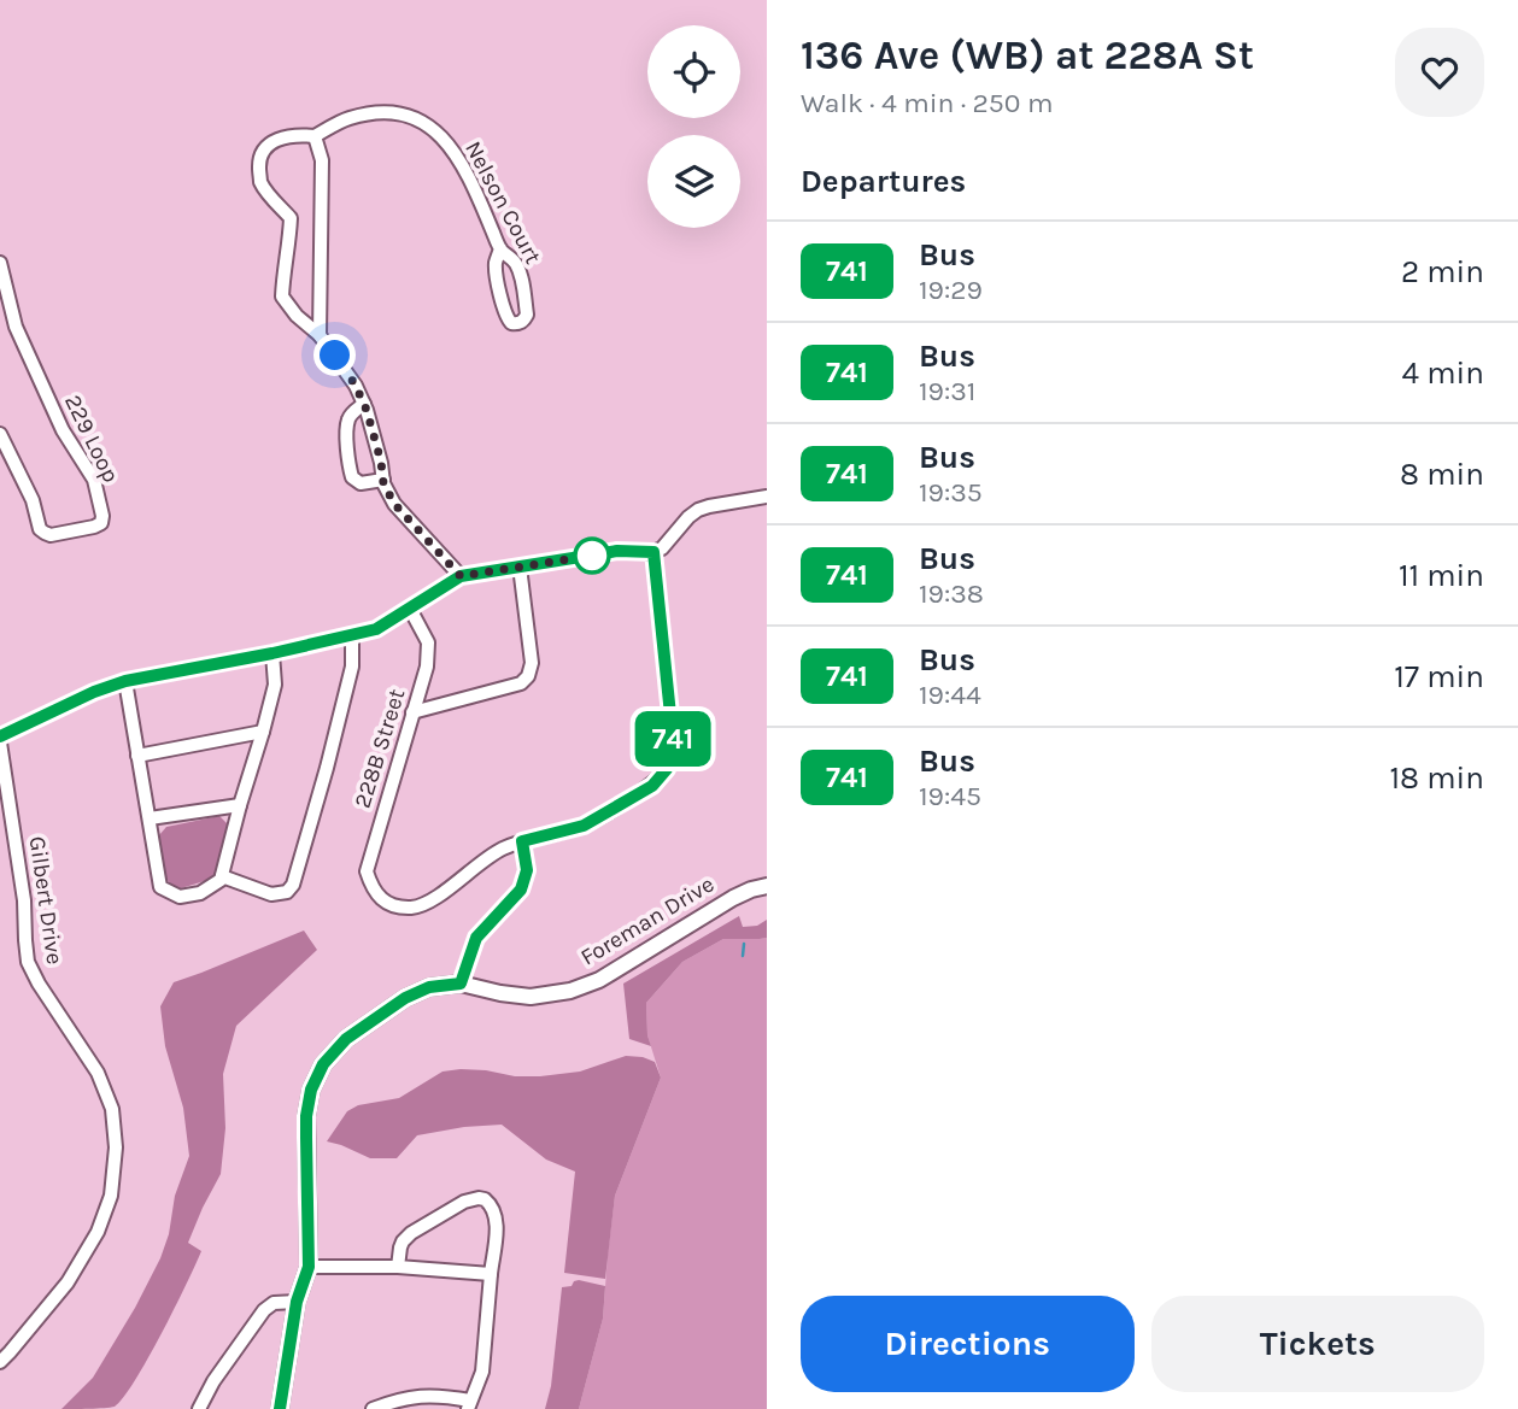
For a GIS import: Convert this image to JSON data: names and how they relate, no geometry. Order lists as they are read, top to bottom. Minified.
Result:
{"streets":{"street":["Nelson Court","229 Loop","228B Street","Gilbert Drive","Foreman Drive"]},"lines":["bus line 741"],"page":{"on_map":"741","heading":[["136 Ave (WB) at 228A St","Walk · 4 min · 250 m"],"Departures"],"list":[{"mark":"741","name":"Bus","note":"19:29","value":"2 min"},{"mark":"741","name":"Bus","note":"19:31","value":"4 min"},{"mark":"741","name":"Bus","note":"19:35","value":"8 min"},{"mark":"741","name":"Bus","note":"19:38","value":"11 min"},{"mark":"741","name":"Bus","note":"19:44","value":"17 min"},{"mark":"741","name":"Bus","note":"19:45","value":"18 min"}],"buttons":["Directions","Tickets"]}}
